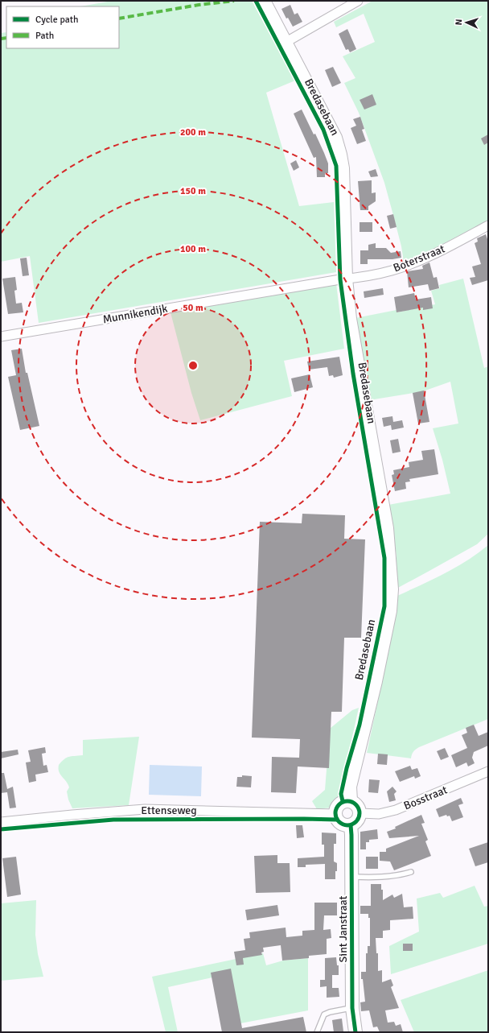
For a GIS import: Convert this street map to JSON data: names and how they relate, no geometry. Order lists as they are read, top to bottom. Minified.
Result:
{"streets":{"street":["Bredasebaan","Boterstraat","Munnikendijk","Bosstraat","Ettenseweg","Sint Janstraat"]},"crossings":[["Bredasebaan","Boterstraat"],["Bredasebaan","Munnikendijk"],["Bredasebaan","Bosstraat"],["Bredasebaan","Ettenseweg"],["Bredasebaan","Sint Janstraat"],["Boterstraat","Munnikendijk"],["Bosstraat","Ettenseweg"],["Bosstraat","Sint Janstraat"],["Ettenseweg","Sint Janstraat"]],"legend":["Cycle path","Path"],"north":"left","rings":["200 m","150 m","100 m","50 m"]}
